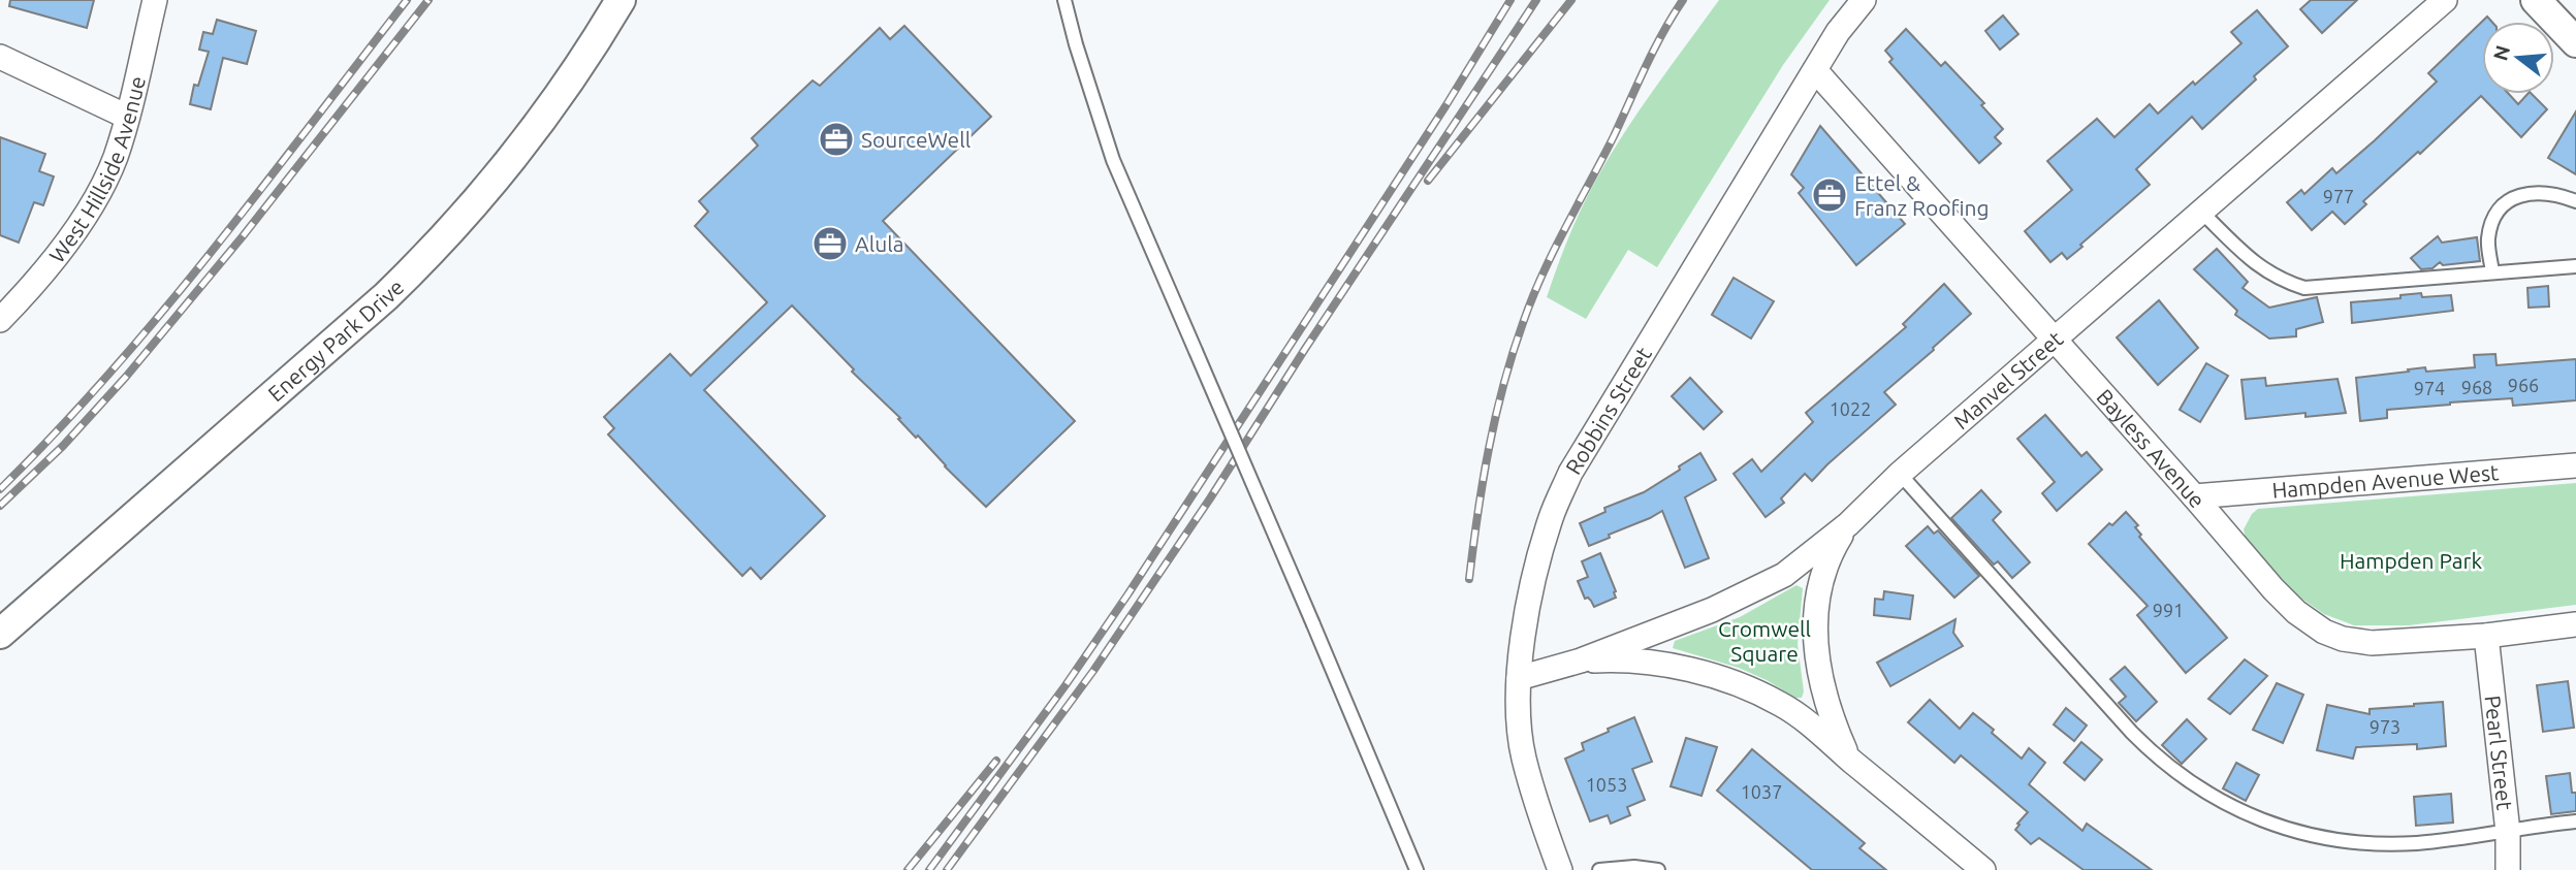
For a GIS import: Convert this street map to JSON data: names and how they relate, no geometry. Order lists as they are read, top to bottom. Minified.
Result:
{"streets":{"street":["West Hillside Avenue","Energy Park Drive","Manvel Street","Robbins Street","Bayless Avenue","Hampden Avenue West","Pearl Street"]},"crossings":[["Manvel Street","Robbins Street"],["Manvel Street","Bayless Avenue"],["Robbins Street","Bayless Avenue"],["Bayless Avenue","Hampden Avenue West"],["Bayless Avenue","Pearl Street"]],"parks":["Hampden Park","Cromwell Square"],"places":{"office":["SourceWell","Ettel & Franz Roofing","Alula"]},"house_numbers":["977","966","968","974","1022","991","973","1053","1037"],"north":"left"}
